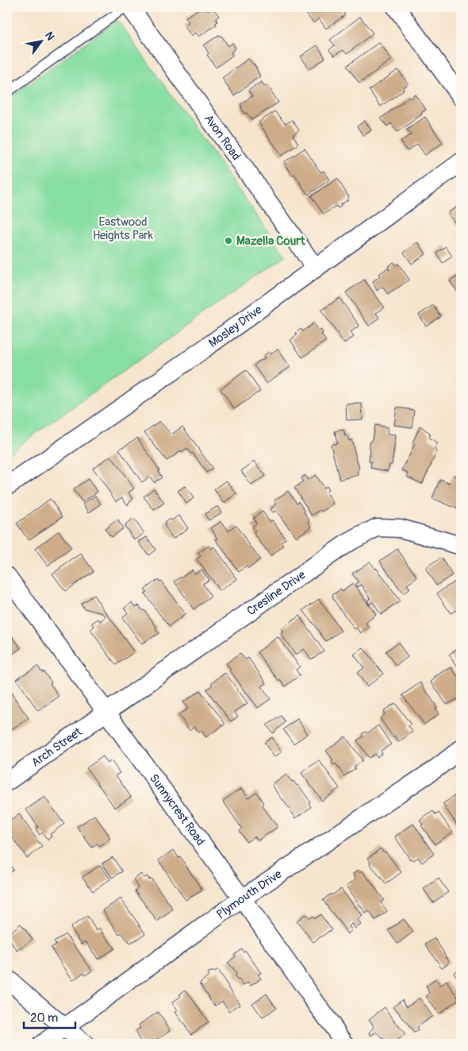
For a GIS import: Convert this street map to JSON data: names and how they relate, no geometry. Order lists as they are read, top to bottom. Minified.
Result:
{"streets":{"street":["Avon Road","Mosley Drive","Cresline Drive","Arch Street","Sunnycrest Road","Plymouth Drive"]},"crossings":[["Avon Road","Mosley Drive"],["Cresline Drive","Arch Street"],["Cresline Drive","Sunnycrest Road"],["Arch Street","Sunnycrest Road"],["Sunnycrest Road","Plymouth Drive"]],"parks":["Eastwood Heights Park"],"places":["Mazella Court"],"scale_bar":"20 m","north":"top right"}
